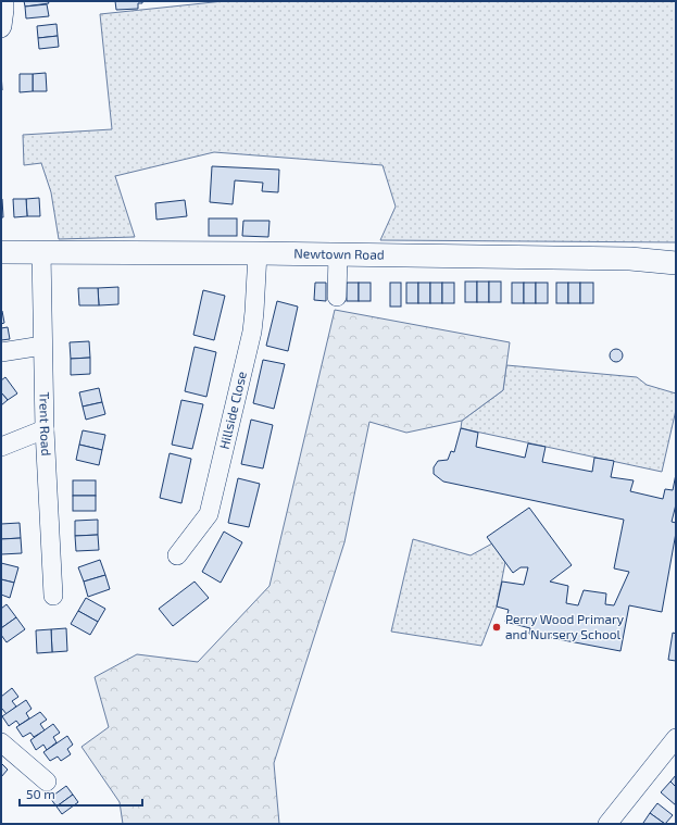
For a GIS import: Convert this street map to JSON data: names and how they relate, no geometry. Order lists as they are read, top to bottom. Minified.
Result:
{"streets":{"main road":["Newtown Road"],"street":["Hillside Close","Trent Road"]},"crossings":[["Newtown Road","Hillside Close"],["Newtown Road","Trent Road"]],"places":["Perry Wood Primary and Nursery School"],"scale_bar":"50 m"}
